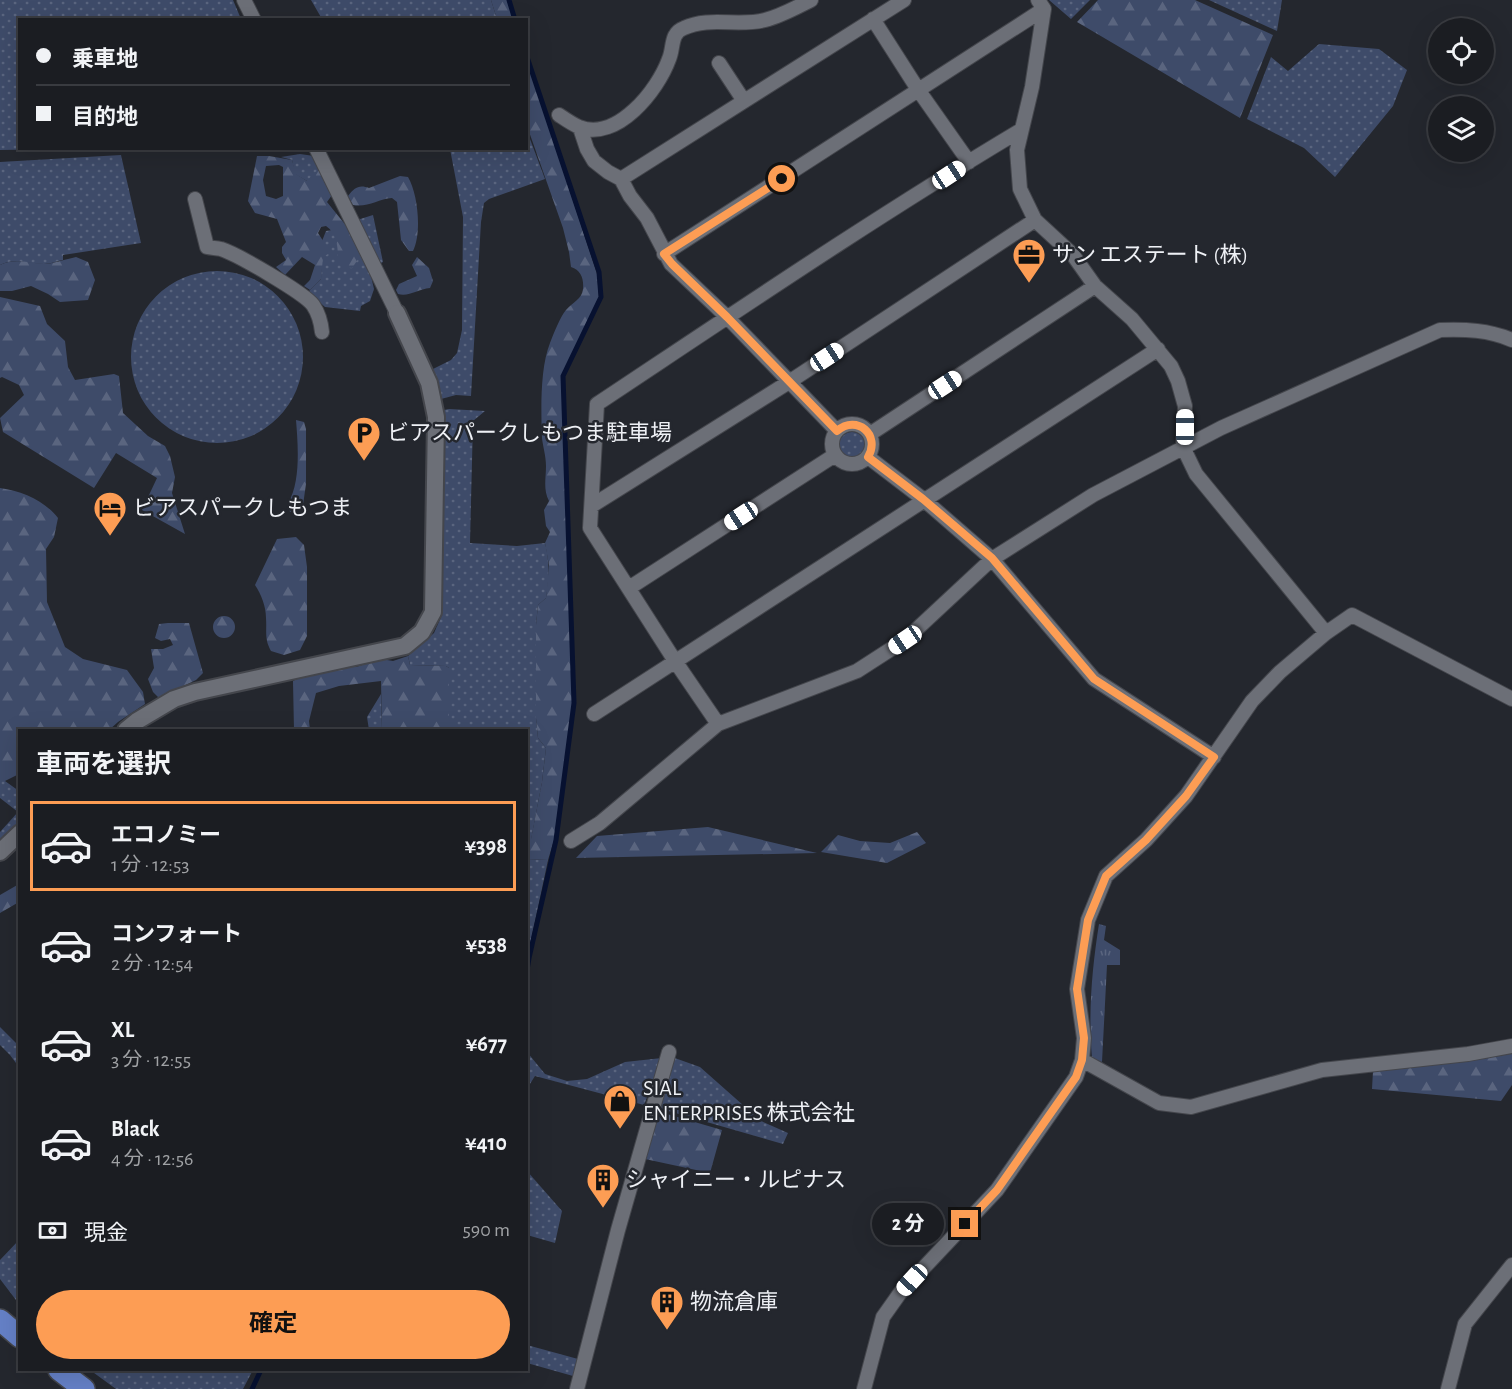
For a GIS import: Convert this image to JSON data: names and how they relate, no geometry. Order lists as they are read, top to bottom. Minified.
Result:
{"places":{"office":["サン エステート (株)"],"parking":["ビアスパークしもつま駐車場"],"hotel":["ビアスパークしもつま"],"shop":["SIAL ENTERPRISES 株式会社"],"building":["シャイニー・ルピナス","物流倉庫"]},"page":{"banner":["乗車地","目的地"],"heading":"車両を選択","list":[{"name":"エコノミー","note":"1 分 · 12:53","value":"¥398"},{"name":"コンフォート","note":"2 分 · 12:54","value":"¥538"},{"name":"XL","note":"3 分 · 12:55","value":"¥677"},{"name":"Black","note":"4 分 · 12:56","value":"¥410"}],"pay":["現金","590 m"],"bubble":"2 分","buttons":"確定"}}
